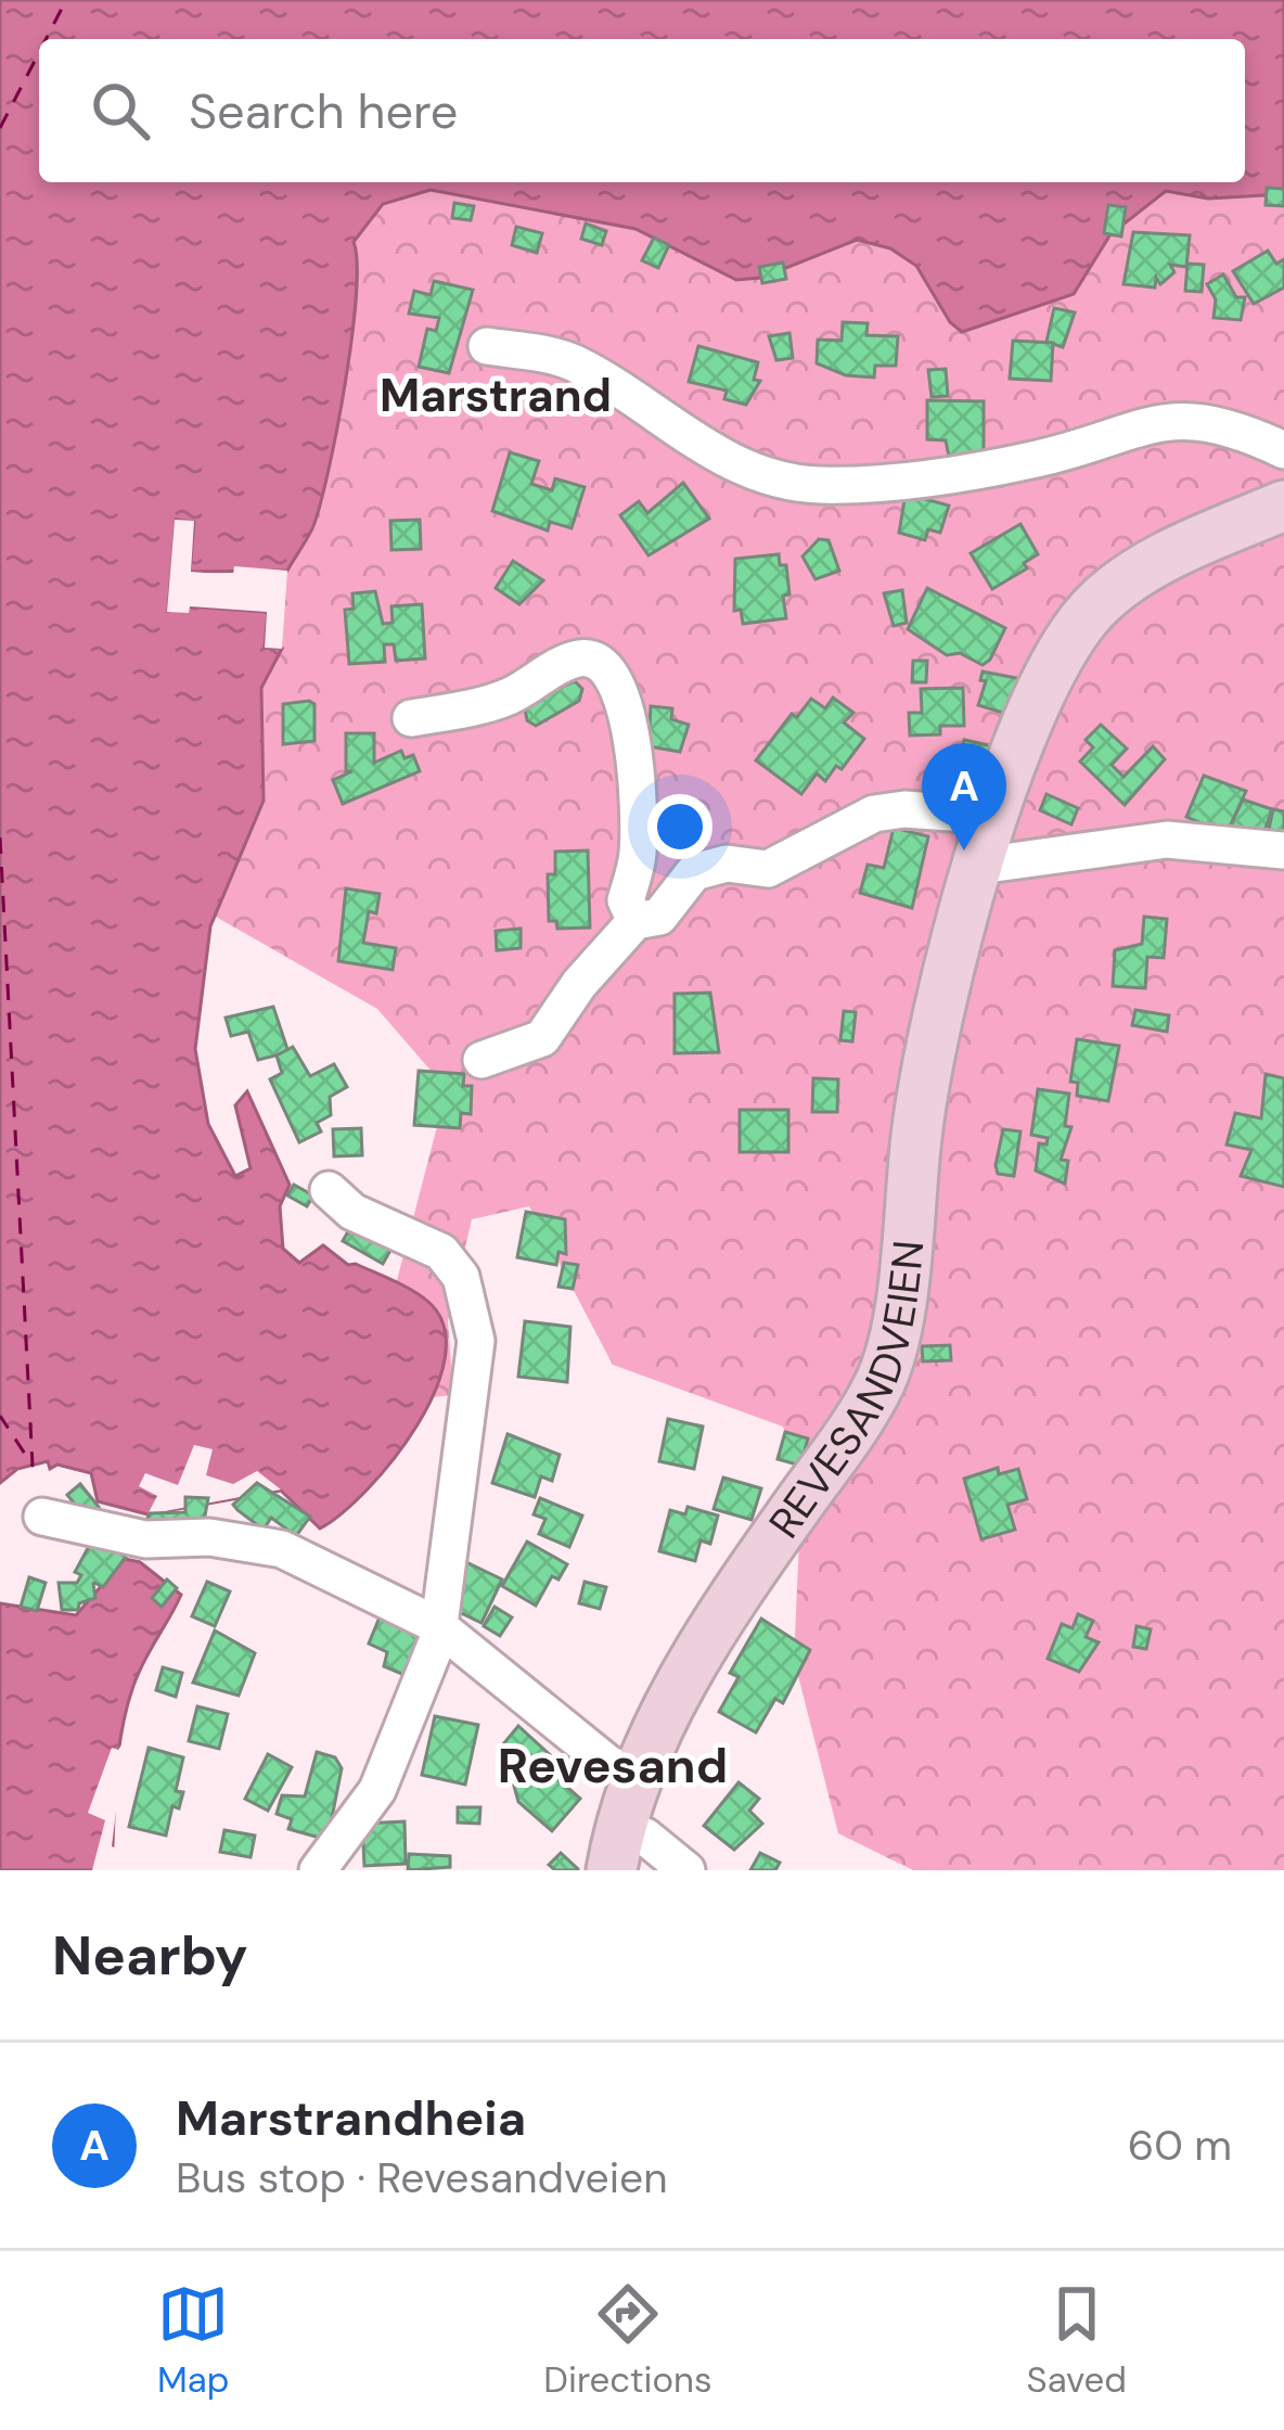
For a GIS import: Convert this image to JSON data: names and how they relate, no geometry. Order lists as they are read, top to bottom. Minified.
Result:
{"streets":{"main road":["REVESANDVEIEN"]},"districts":["Marstrand","Revesand"],"page":{"search":"Search here","pins":"A","heading":"Nearby","list":[{"mark":"A","name":"Marstrandheia","note":"Bus stop · Revesandveien","value":"60 m"}],"nav":["Map","Directions","Saved"]}}
